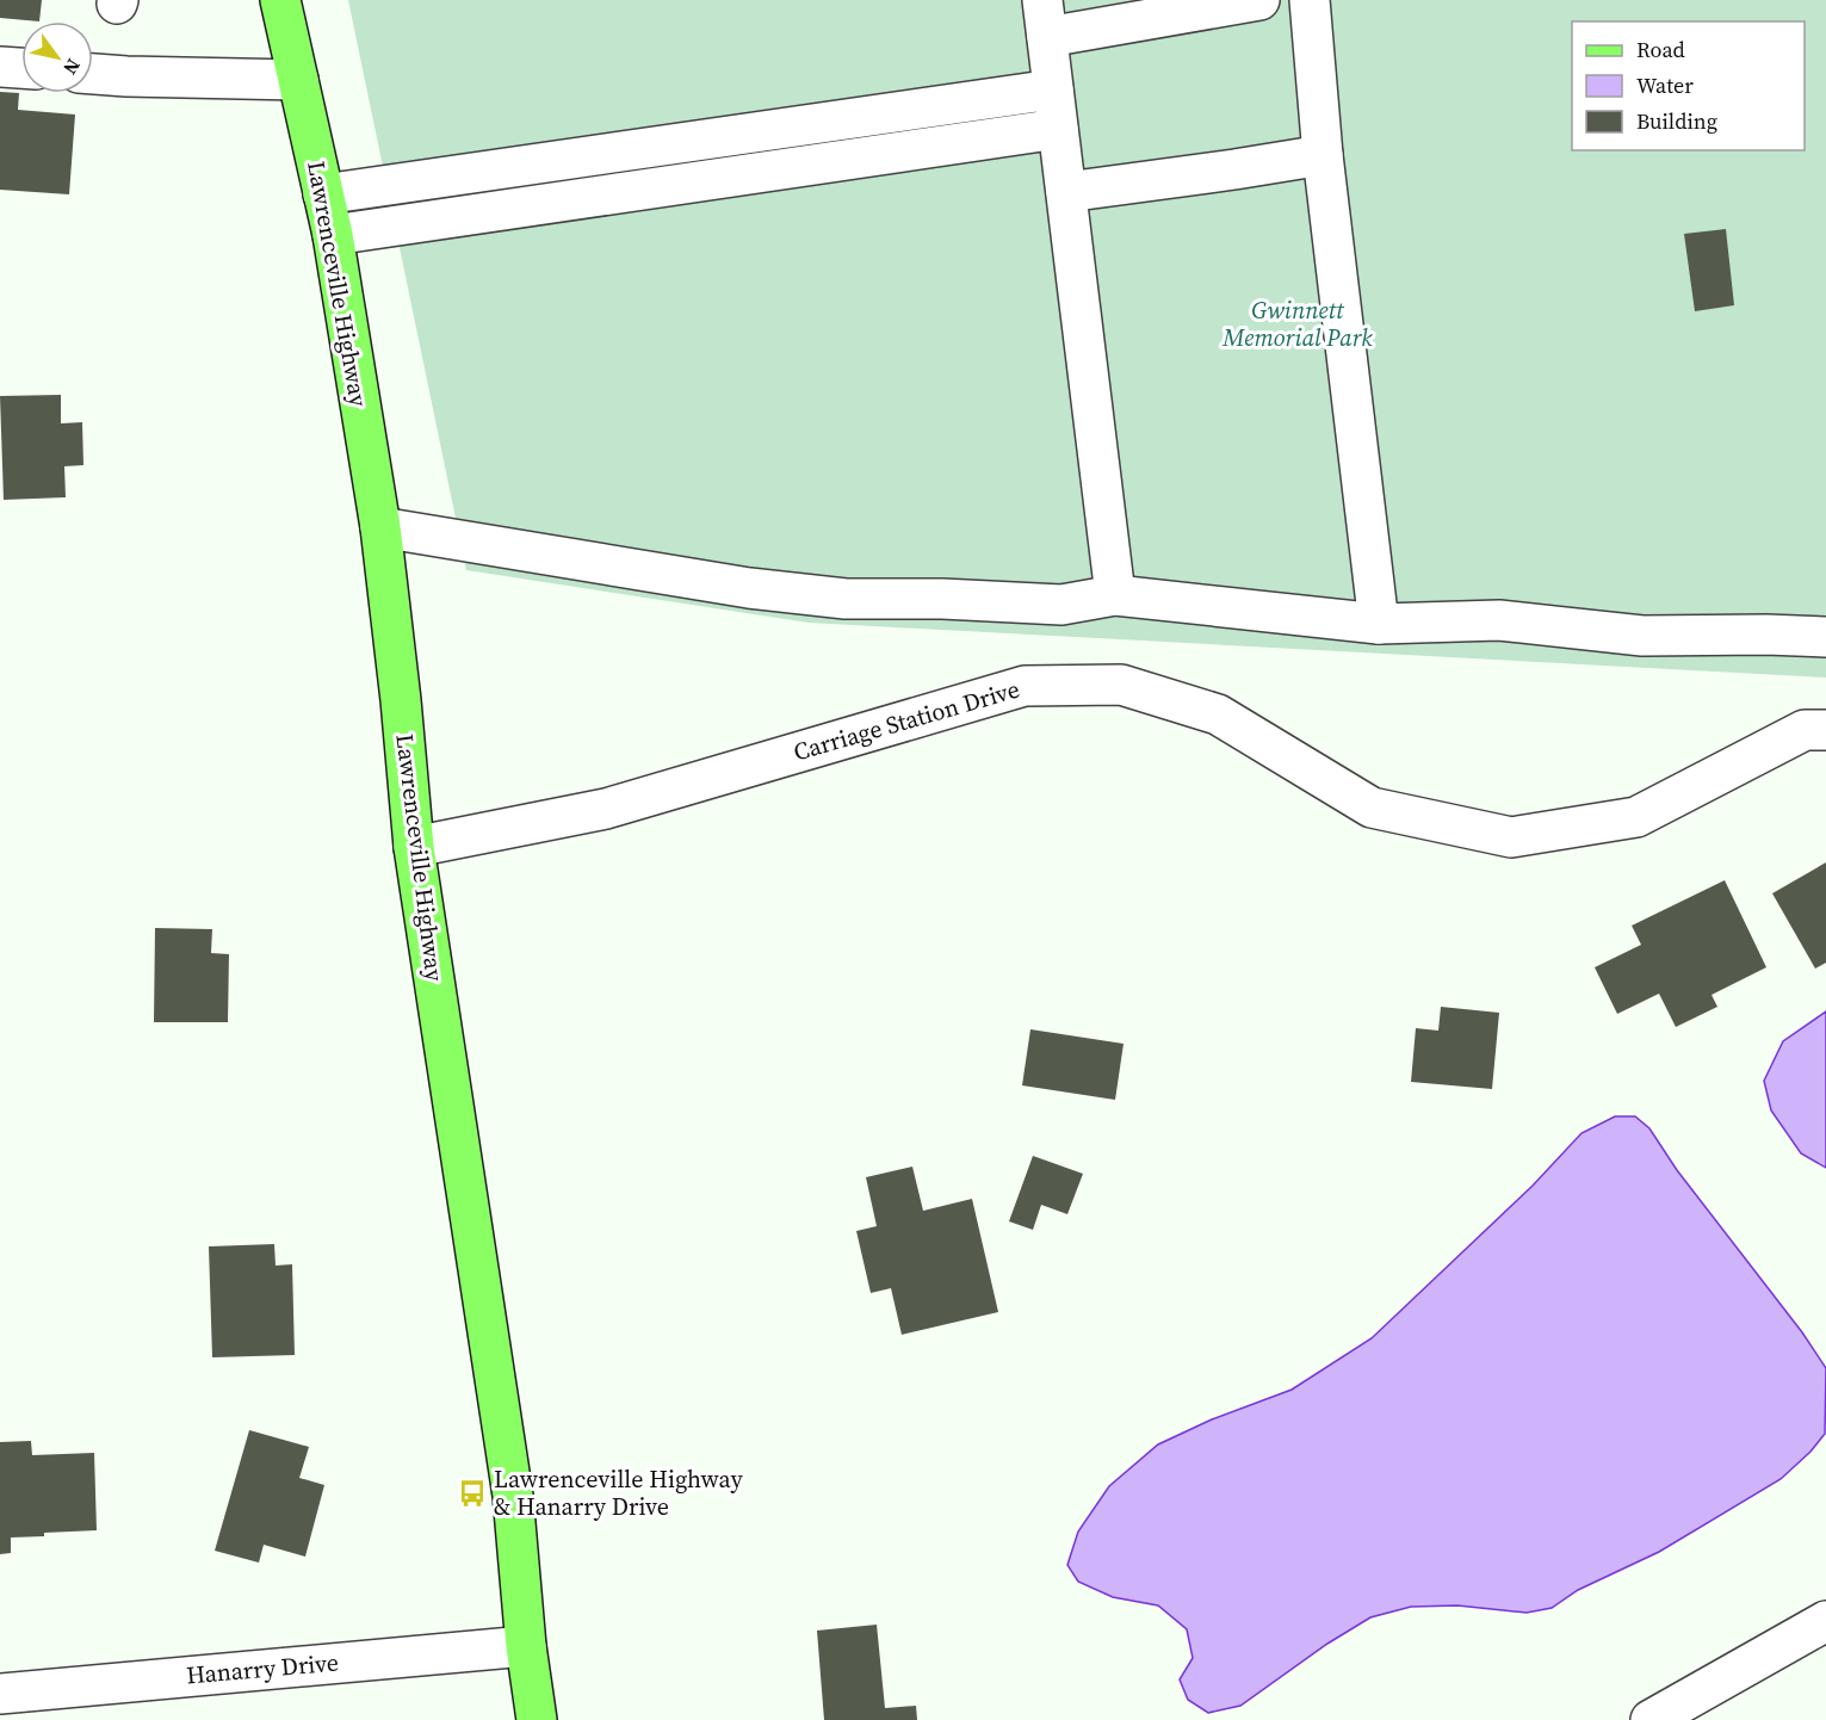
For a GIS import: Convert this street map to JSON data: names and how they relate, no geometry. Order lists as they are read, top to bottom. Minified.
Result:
{"streets":{"main road":["Lawrenceville Highway"],"street":["Carriage Station Drive","Hanarry Drive"]},"crossings":[["Lawrenceville Highway","Carriage Station Drive"],["Lawrenceville Highway","Hanarry Drive"]],"parks":["Gwinnett Memorial Park"],"places":{"bus stop":["Lawrenceville Highway & Hanarry Drive"]},"legend":["Road","Water","Building"],"north":"bottom right"}
